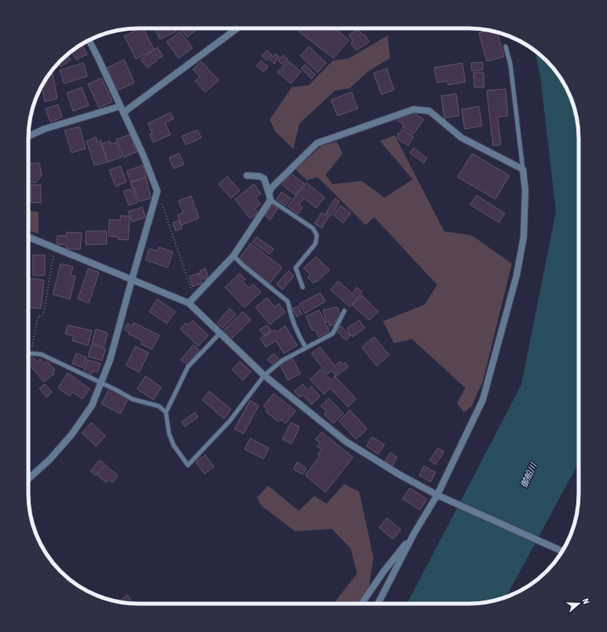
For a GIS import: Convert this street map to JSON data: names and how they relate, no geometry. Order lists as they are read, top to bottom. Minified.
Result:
{"water":["御船川"],"north":"right"}
